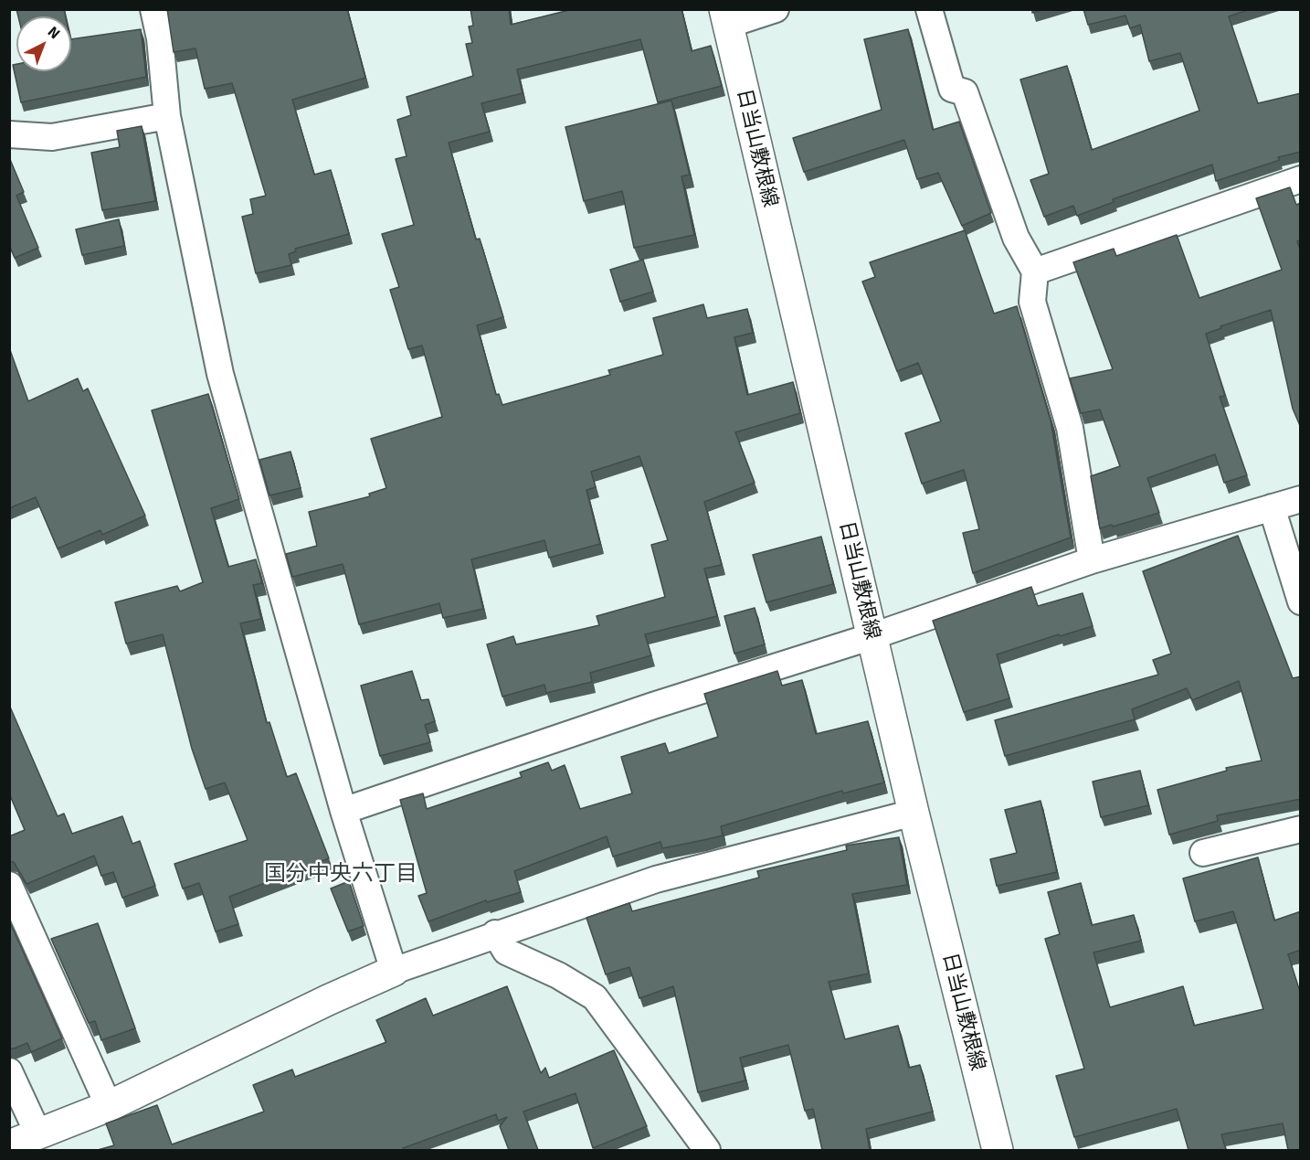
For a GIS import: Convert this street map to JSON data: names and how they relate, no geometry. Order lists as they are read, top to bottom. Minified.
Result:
{"streets":{"main road":["日当山敷根線"]},"districts":["国分中央六丁目"],"north":"top right"}
